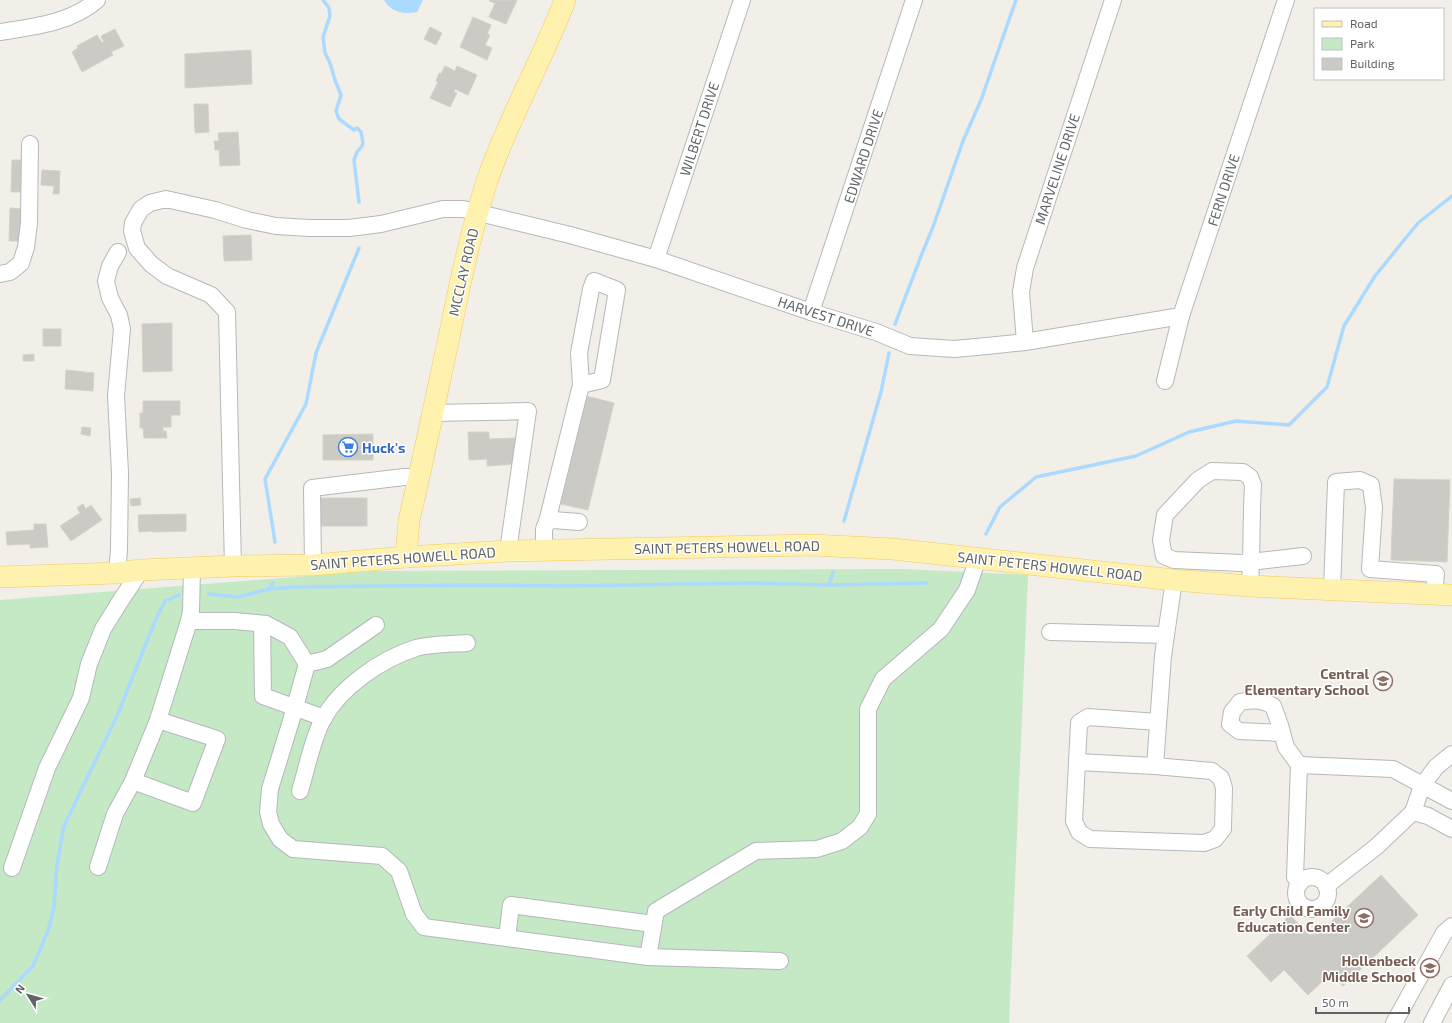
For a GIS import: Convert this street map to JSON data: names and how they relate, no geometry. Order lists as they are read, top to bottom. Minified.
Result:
{"streets":{"main road":["MCCLAY ROAD","SAINT PETERS HOWELL ROAD"],"street":["WILBERT DRIVE","EDWARD DRIVE","MARVELINE DRIVE","FERN DRIVE","HARVEST DRIVE"]},"crossings":[["WILBERT DRIVE","HARVEST DRIVE"],["EDWARD DRIVE","HARVEST DRIVE"],["MARVELINE DRIVE","HARVEST DRIVE"],["FERN DRIVE","HARVEST DRIVE"],["MCCLAY ROAD","HARVEST DRIVE"],["MCCLAY ROAD","SAINT PETERS HOWELL ROAD"],["HARVEST DRIVE","SAINT PETERS HOWELL ROAD"]],"places":{"supermarket":["Huck's"],"school or university":["Central Elementary School","Early Child Family Education Center","Hollenbeck Middle School"]},"legend":["Road","Park","Building"],"scale_bar":"50 m","north":"top left"}
